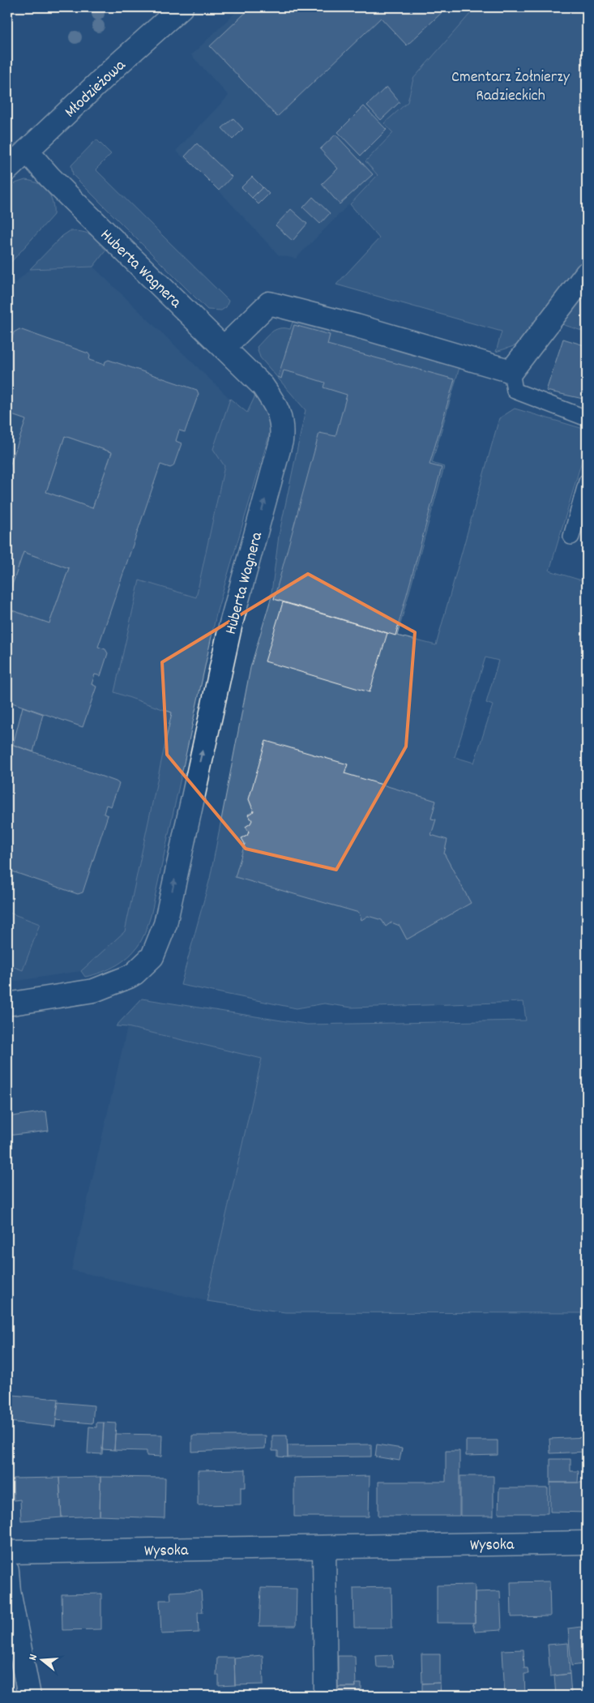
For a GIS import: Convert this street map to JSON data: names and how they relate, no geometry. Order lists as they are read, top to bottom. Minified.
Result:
{"streets":{"street":["Młodzieżowa","Huberta Wagnera","Wysoka"]},"crossings":[["Młodzieżowa","Huberta Wagnera"]],"one_way":["Huberta Wagnera"],"parks":["Cmentarz Żołnierzy Radzieckich"],"north":"left"}
